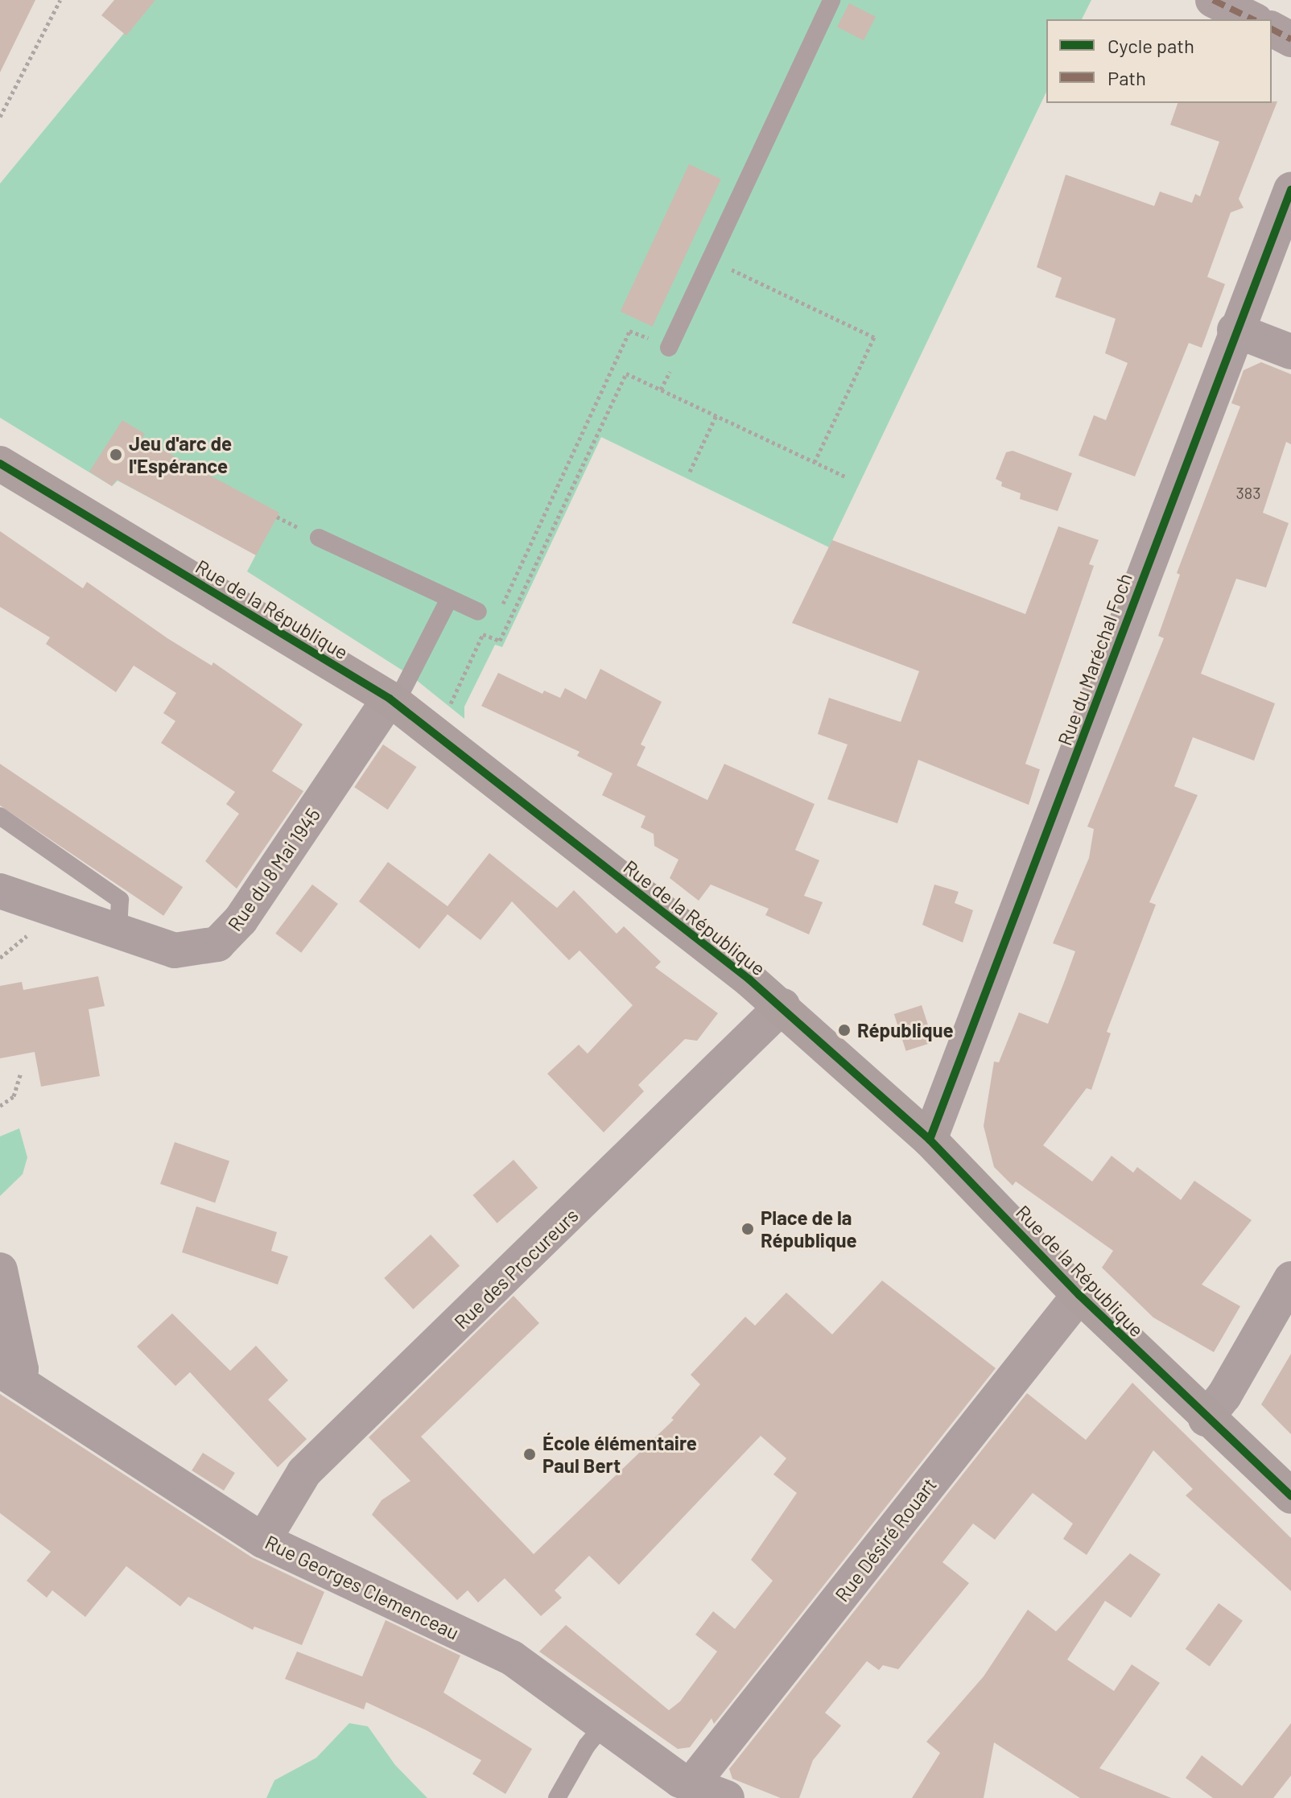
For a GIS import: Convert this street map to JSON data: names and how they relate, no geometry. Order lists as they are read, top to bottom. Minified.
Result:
{"streets":{"street":["Rue de la République","Rue du Maréchal Foch","Rue du 8 Mai 1945","Rue des Procureurs","Rue Désiré Rouart","Rue Georges Clemenceau"]},"crossings":[["Rue de la République","Rue du Maréchal Foch"],["Rue de la République","Rue du 8 Mai 1945"],["Rue de la République","Rue des Procureurs"],["Rue de la République","Rue Désiré Rouart"],["Rue des Procureurs","Rue Georges Clemenceau"],["Rue Désiré Rouart","Rue Georges Clemenceau"]],"places":["Jeu d'arc de l'Espérance","République","Place de la République","École élémentaire Paul Bert"],"house_numbers":["383"],"legend":["Cycle path","Path"]}
